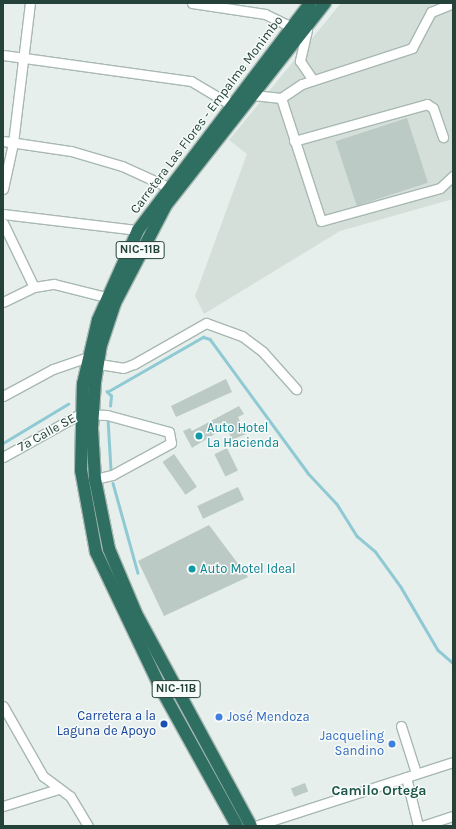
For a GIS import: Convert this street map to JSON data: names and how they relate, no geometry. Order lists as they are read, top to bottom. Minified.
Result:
{"streets":{"highway":["Carretera Las Flores - Empalme Monimbo","NIC-11B"],"street":["7a Calle SE"]},"crossings":[["Carretera Las Flores - Empalme Monimbo","7a Calle SE"]],"districts":["Camilo Ortega"],"places":["Auto Hotel La Hacienda","Auto Motel Ideal","José Mendoza","Carretera a la Laguna de Apoyo","Jacqueling Sandino"]}
